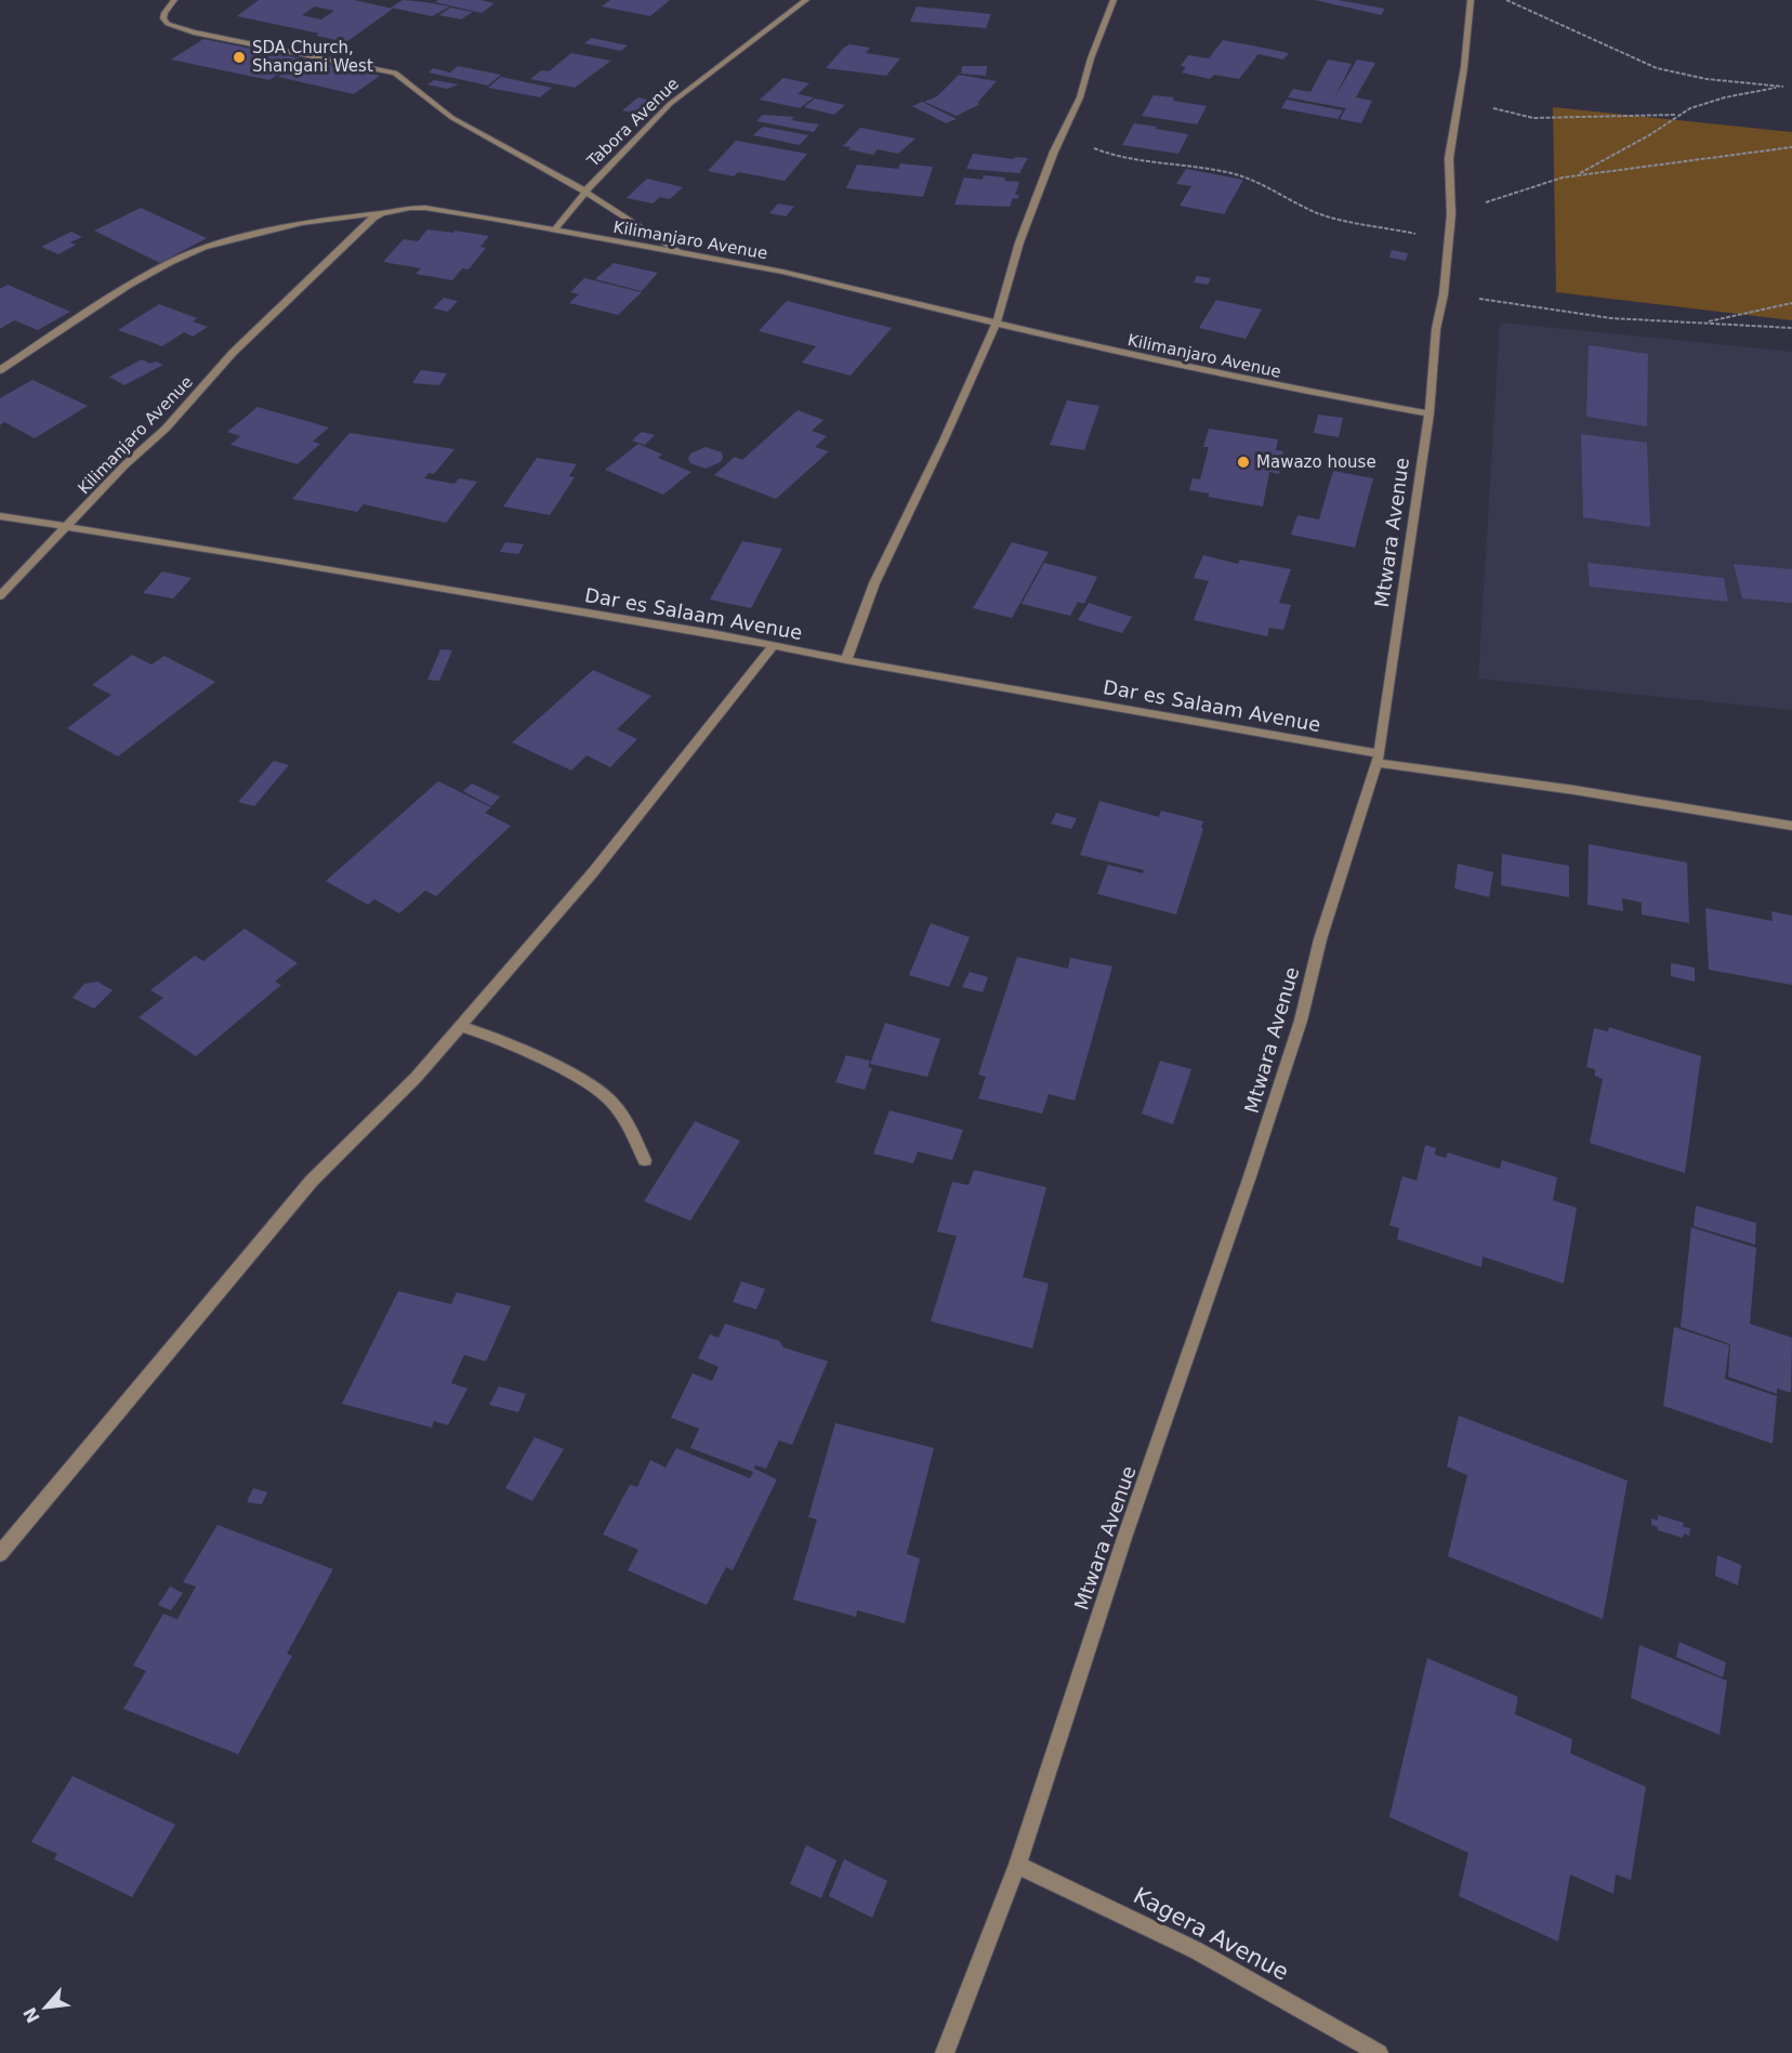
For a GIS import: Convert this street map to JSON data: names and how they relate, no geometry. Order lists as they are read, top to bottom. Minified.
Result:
{"streets":{"street":["Tabora Avenue","Kilimanjaro Avenue","Mtwara Avenue","Dar es Salaam Avenue","Kagera Avenue"]},"crossings":[["Tabora Avenue","Kilimanjaro Avenue"],["Kilimanjaro Avenue","Mtwara Avenue"],["Kilimanjaro Avenue","Dar es Salaam Avenue"],["Mtwara Avenue","Dar es Salaam Avenue"],["Mtwara Avenue","Kagera Avenue"]],"places":["SDA Church, Shangani West","Mawazo house"],"north":"bottom left"}
